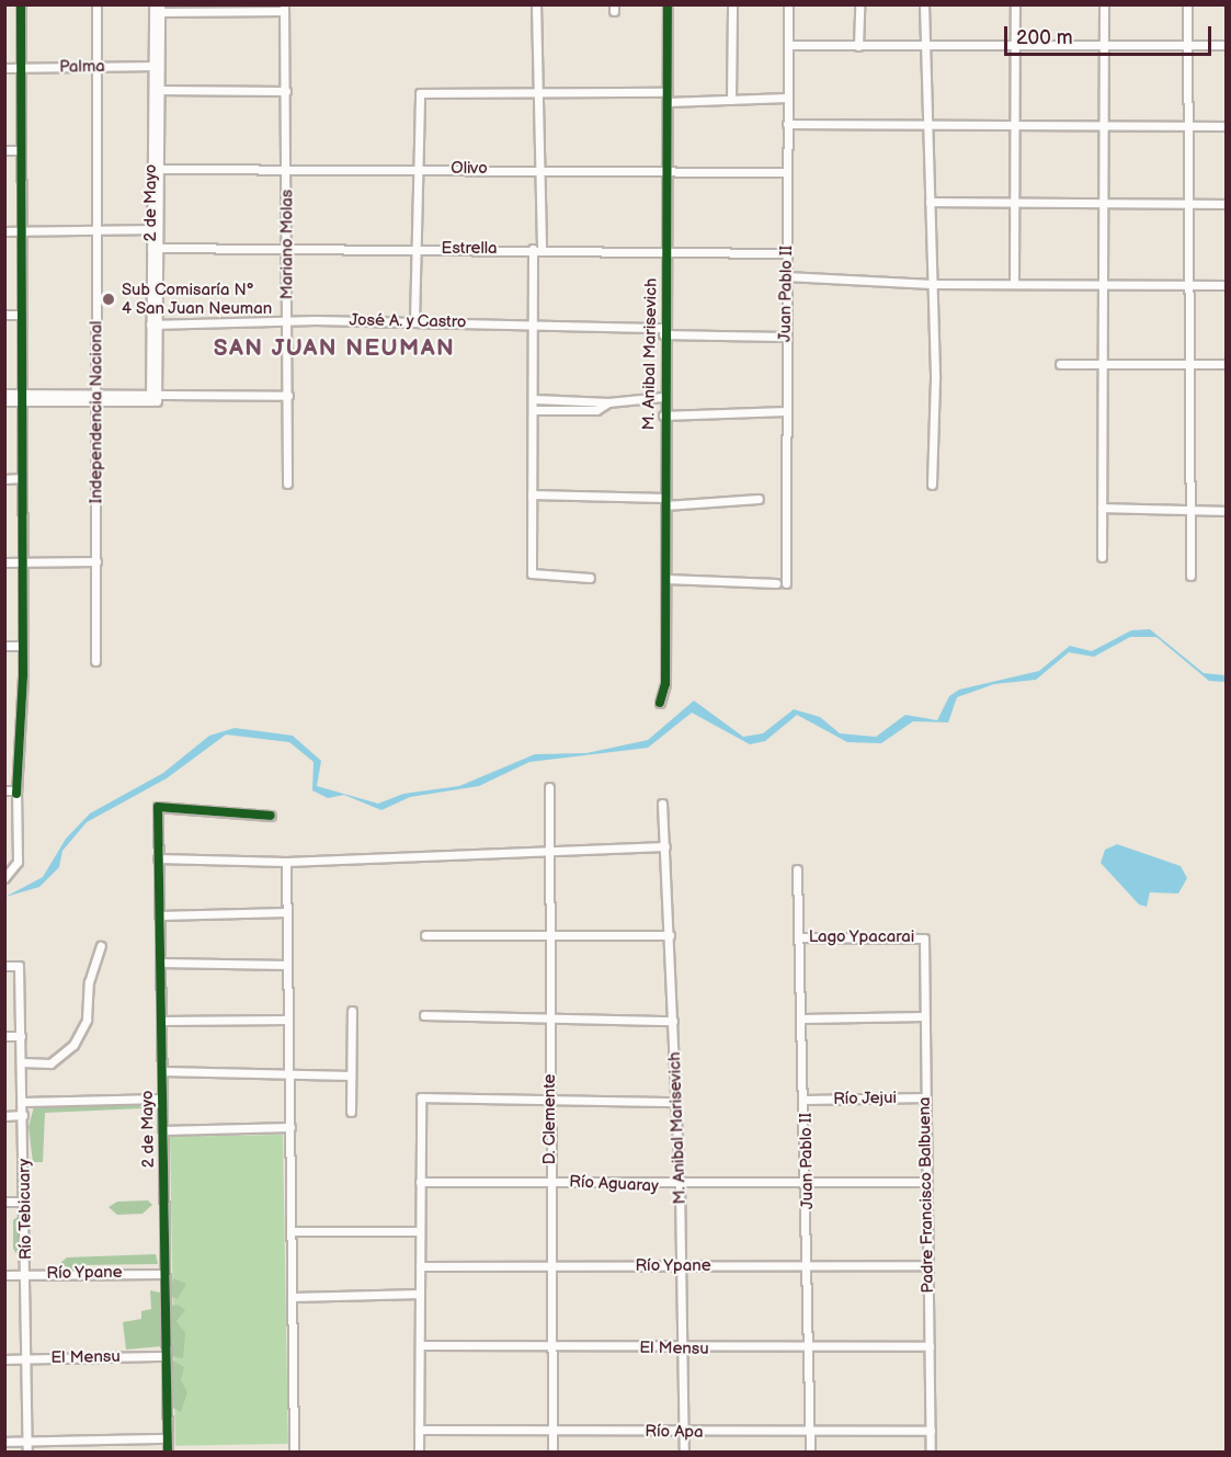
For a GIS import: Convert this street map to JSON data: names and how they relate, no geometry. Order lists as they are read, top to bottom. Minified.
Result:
{"streets":{"street":["Palma","Olivo","2 de Mayo","Mariano Molas","Estrella","Juan Pablo II","José A. y Castro","M. Anibal Marisevich","Independencia Nacional","Lago Ypacarai","Río Jejui","D. Clemente","Río Aguaray","Padre Francisco Balbuena","Río Tebicuary","Río Ypane","El Mensu","Río Apa"]},"crossings":[["Palma","2 de Mayo"],["Palma","Independencia Nacional"],["Olivo","2 de Mayo"],["Olivo","Mariano Molas"],["Olivo","Juan Pablo II"],["Olivo","M. Anibal Marisevich"],["2 de Mayo","Estrella"],["2 de Mayo","José A. y Castro"],["2 de Mayo","Río Ypane"],["2 de Mayo","El Mensu"],["Mariano Molas","Estrella"],["Mariano Molas","José A. y Castro"],["Estrella","Juan Pablo II"],["Estrella","M. Anibal Marisevich"],["Juan Pablo II","José A. y Castro"],["Juan Pablo II","M. Anibal Marisevich"],["Juan Pablo II","Lago Ypacarai"],["Juan Pablo II","Río Jejui"],["Juan Pablo II","Río Aguaray"],["Juan Pablo II","Río Ypane"],["Juan Pablo II","El Mensu"],["Juan Pablo II","Río Apa"],["José A. y Castro","M. Anibal Marisevich"],["M. Anibal Marisevich","Río Aguaray"],["M. Anibal Marisevich","Río Ypane"],["M. Anibal Marisevich","El Mensu"],["M. Anibal Marisevich","Río Apa"],["Lago Ypacarai","Padre Francisco Balbuena"],["Río Jejui","Padre Francisco Balbuena"],["D. Clemente","Río Aguaray"],["D. Clemente","Río Ypane"],["D. Clemente","El Mensu"],["D. Clemente","Río Apa"],["Río Aguaray","Padre Francisco Balbuena"],["Padre Francisco Balbuena","Río Ypane"],["Padre Francisco Balbuena","El Mensu"],["Padre Francisco Balbuena","Río Apa"],["Río Tebicuary","Río Ypane"],["Río Tebicuary","El Mensu"]],"districts":["SAN JUAN NEUMAN"],"places":["Sub Comisaría N° 4 San Juan Neuman"],"scale_bar":"200 m"}
